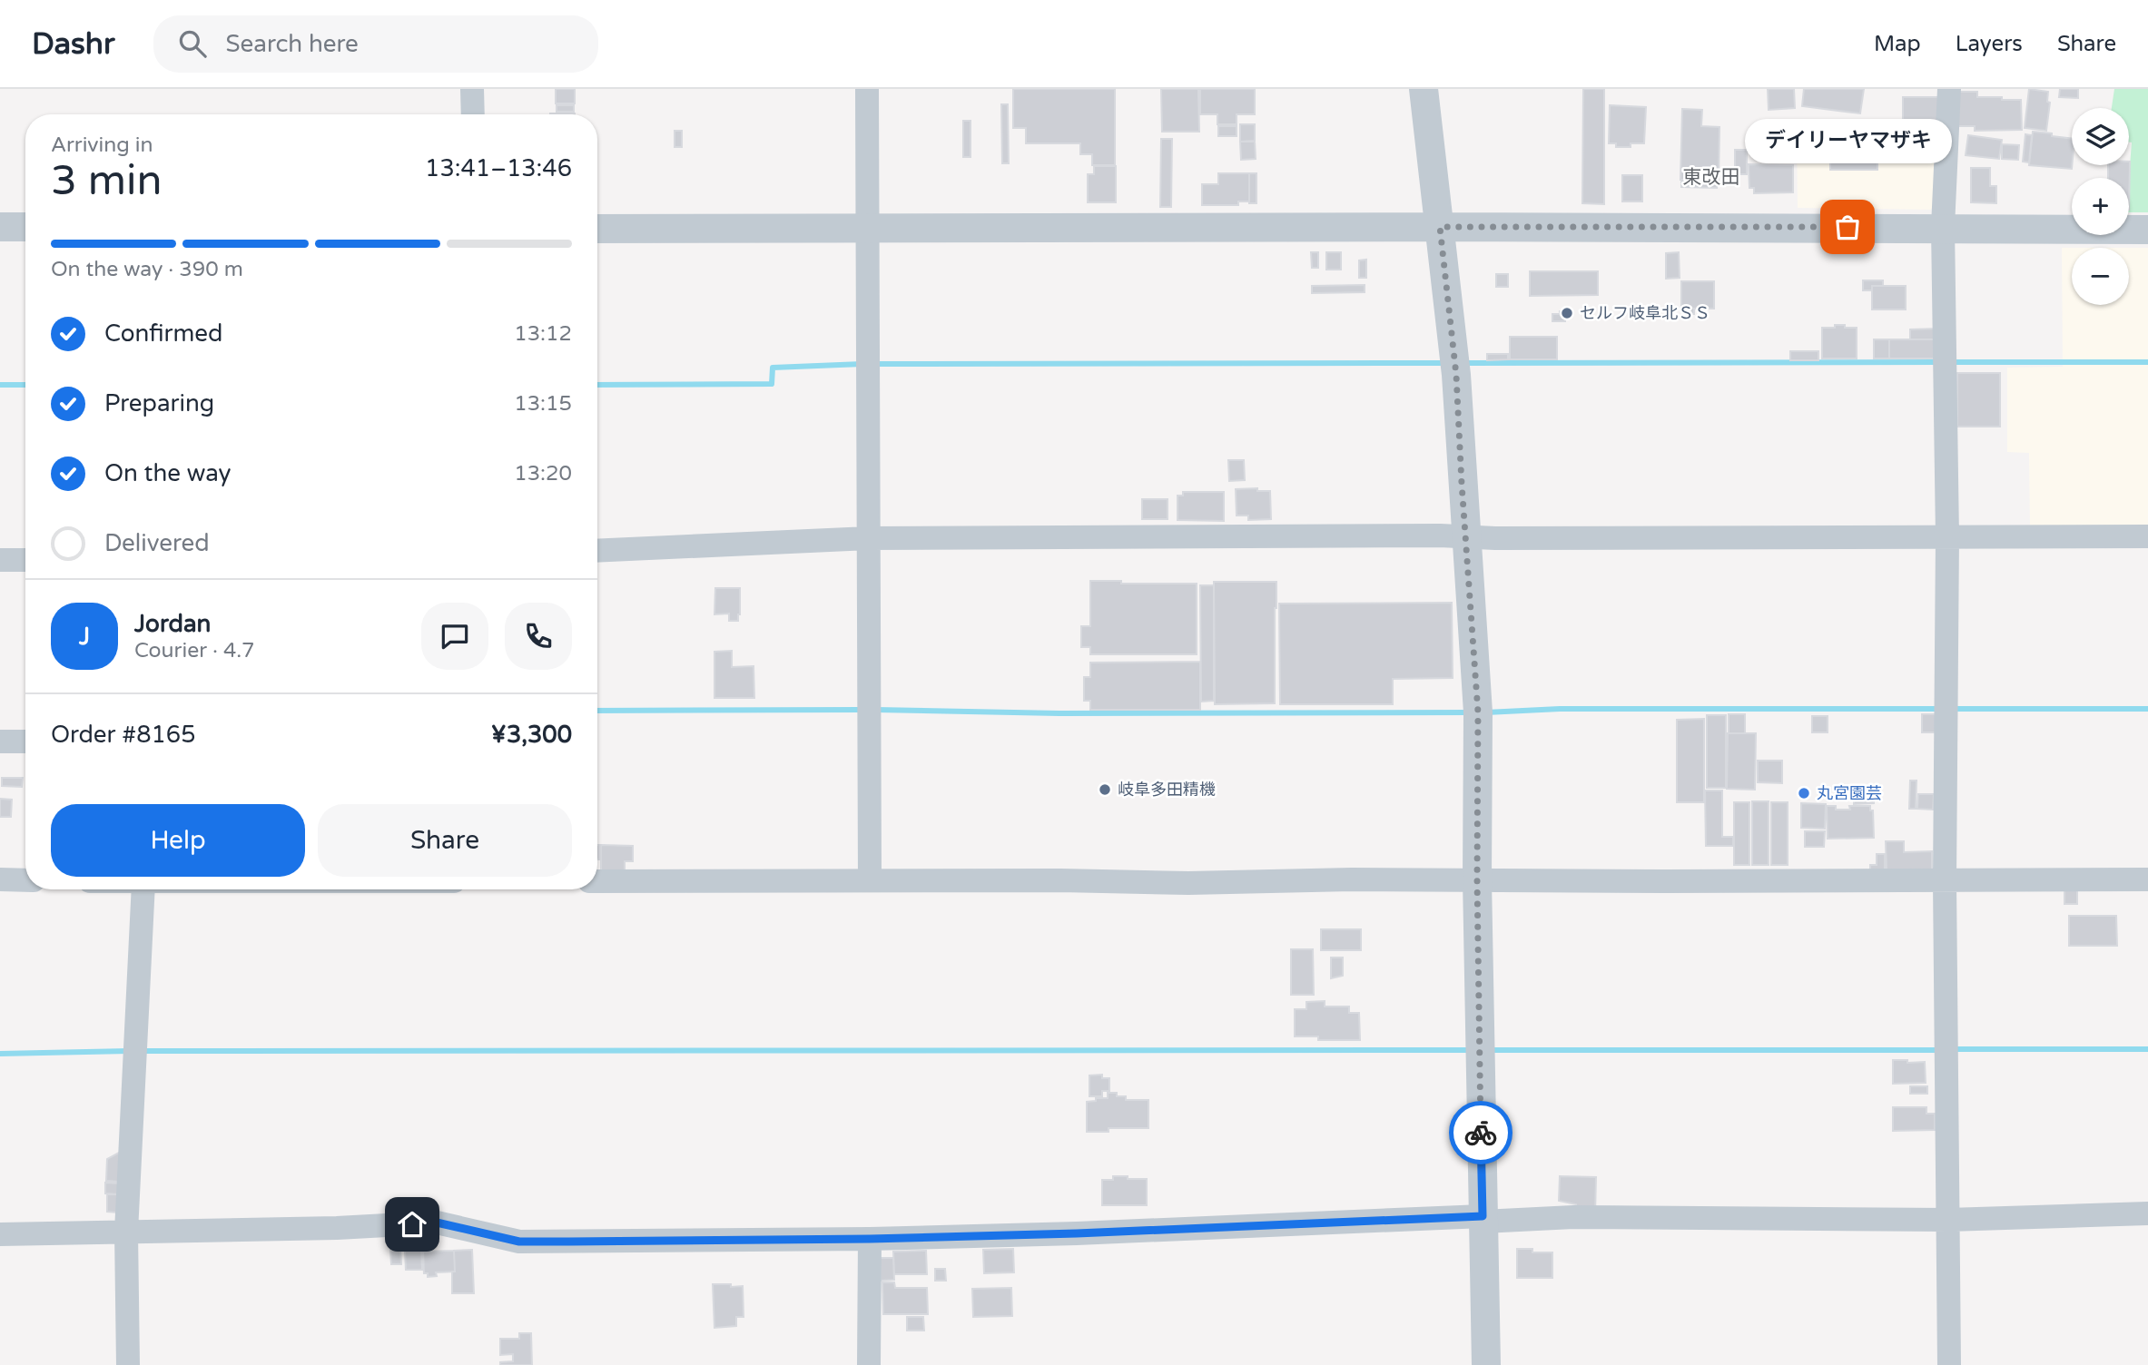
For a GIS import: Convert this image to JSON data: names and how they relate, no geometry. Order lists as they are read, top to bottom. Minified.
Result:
{"districts":["東改田"],"places":["デイリーヤマザキ","セルフ岐阜北ＳＳ","岐阜多田精機","丸宮園芸"],"page":{"header":"Dashr","search":"Search here","nav":["Map","Layers","Share"],"map_buttons":["+","−"],"heading":["3 min","Arriving in","13:41–13:46"],"panel":["Jordan","Courier · 4.7","Order #8165","¥3,300"],"bubble":"デイリーヤマザキ","bar":"On the way · 390 m","list":[["Confirmed","13:12"],["Preparing","13:15"],["On the way","13:20"],"Delivered"],"round":"J","buttons":["Help","Share"]}}
